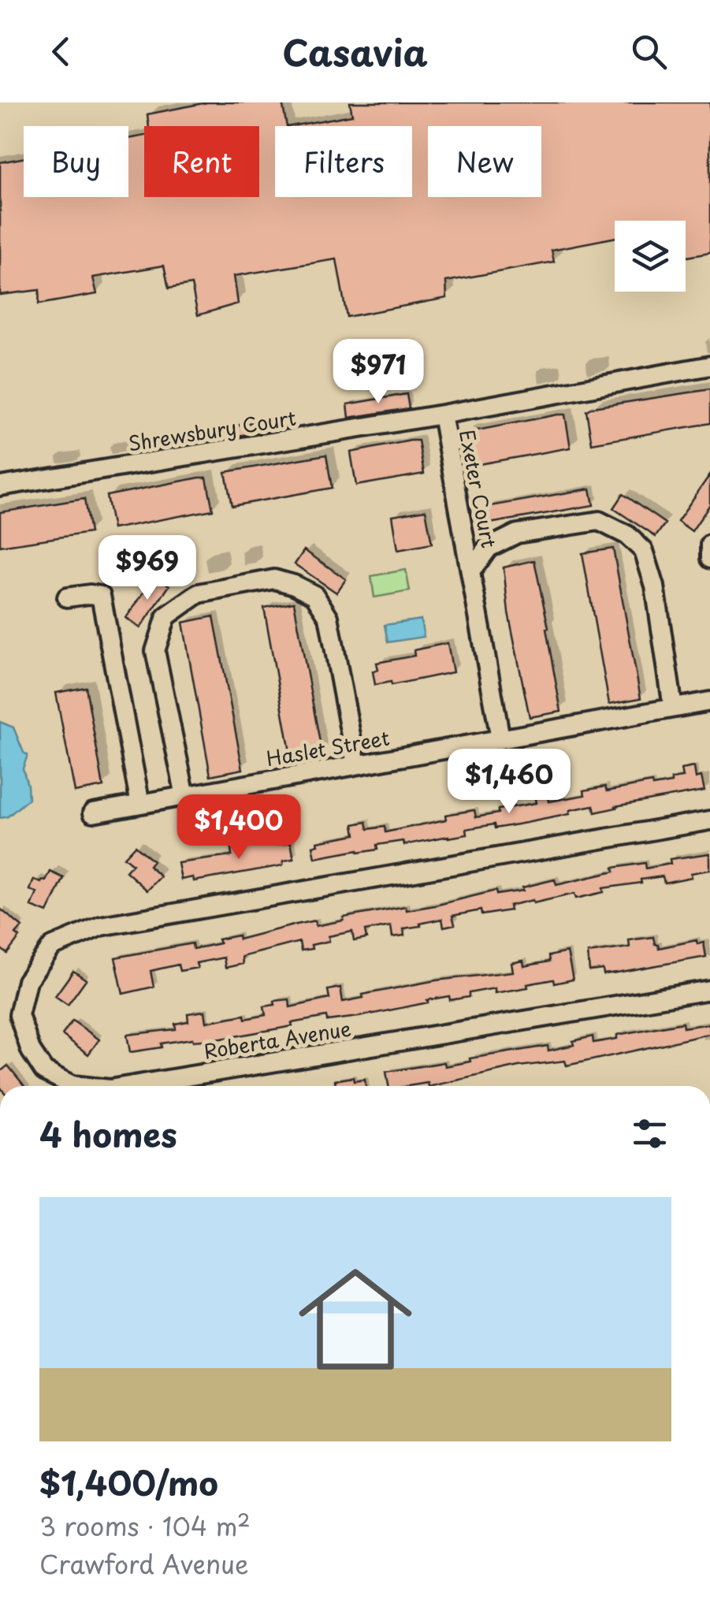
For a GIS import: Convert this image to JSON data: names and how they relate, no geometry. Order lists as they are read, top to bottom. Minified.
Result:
{"streets":{"street":["Shrewsbury Court","Exeter Court","Haslet Street","Roberta Avenue"]},"crossings":[["Shrewsbury Court","Exeter Court"],["Exeter Court","Haslet Street"]],"page":{"header":"Casavia","chip":["Buy","Rent","Filters","New"],"price":["$971","$969","$1,460","$1,400"],"heading":"4 homes","list":[{"name":"$1,400/mo","note":"3 rooms · 104 m² · Crawford Avenue"}]}}
